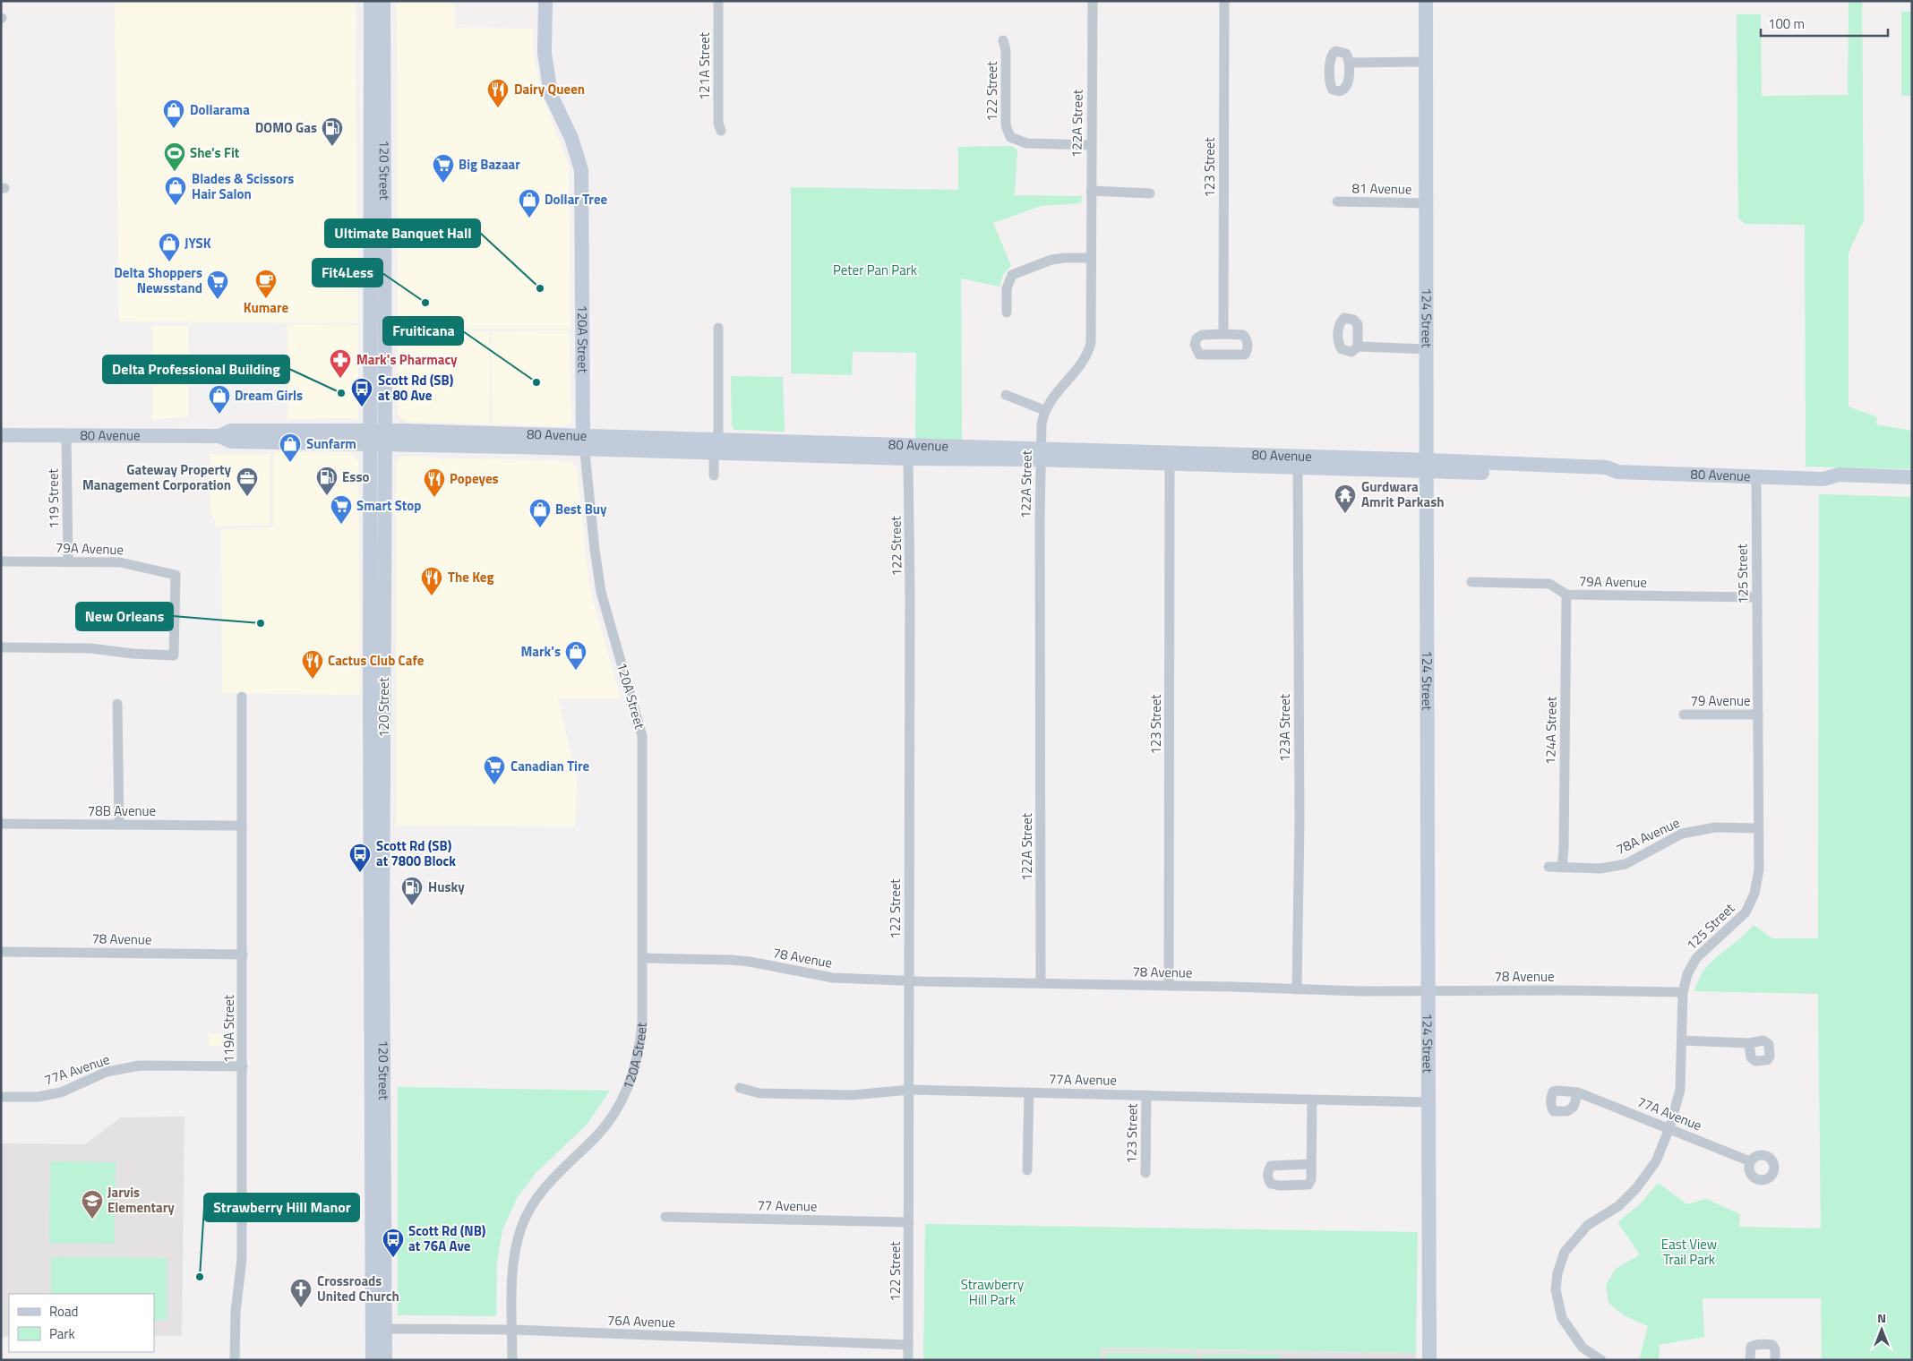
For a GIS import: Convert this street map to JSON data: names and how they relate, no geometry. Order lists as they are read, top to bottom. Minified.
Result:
{"streets":{"main road":["120 Street","124 Street","120A Street","80 Avenue"],"street":["121A Street","122 Street","122A Street","123 Street","81 Avenue","119 Street","79A Avenue","125 Street","79 Avenue","123A Street","124A Street","78B Avenue","78A Avenue","78 Avenue","119A Street","77A Avenue","77 Avenue","76A Avenue"]},"crossings":[["122 Street","122A Street"],["122 Street","80 Avenue"],["122 Street","78 Avenue"],["122 Street","77A Avenue"],["122 Street","77 Avenue"],["122 Street","76A Avenue"],["122A Street","80 Avenue"],["122A Street","78 Avenue"],["123 Street","80 Avenue"],["123 Street","78 Avenue"],["123 Street","77A Avenue"],["120 Street","80 Avenue"],["120 Street","76A Avenue"],["81 Avenue","124 Street"],["124 Street","80 Avenue"],["124 Street","78 Avenue"],["124 Street","77A Avenue"],["120A Street","80 Avenue"],["120A Street","78 Avenue"],["120A Street","76A Avenue"],["80 Avenue","119 Street"],["80 Avenue","125 Street"],["80 Avenue","123A Street"],["119 Street","79A Avenue"],["79A Avenue","125 Street"],["79A Avenue","124A Street"],["125 Street","79 Avenue"],["125 Street","78A Avenue"],["125 Street","78 Avenue"],["125 Street","77A Avenue"],["123A Street","78 Avenue"],["124A Street","78A Avenue"],["78B Avenue","119A Street"],["78 Avenue","119A Street"],["119A Street","77A Avenue"]],"parks":["Peter Pan Park","East View Trail Park","Strawberry Hill Park"],"places":{"restaurant":["Dairy Queen","Popeyes","The Keg","Cactus Club Cafe"],"shop":["Dollarama","Blades & Scissors Hair Salon","Dollar Tree","JYSK","Dream Girls","Sunfarm","Best Buy","Mark's"],"fuel station":["DOMO Gas","Esso","Husky"],"sports":["She's Fit"],"supermarket":["Big Bazaar","Delta Shoppers Newsstand","Smart Stop","Canadian Tire"],"other":["Ultimate Banquet Hall","Fit4Less","Fruiticana","Delta Professional Building","New Orleans","Strawberry Hill Manor"],"cafe":["Kumare"],"pharmacy":["Mark's Pharmacy"],"bus stop":["Scott Rd (SB) at 80 Ave","Scott Rd (SB) at 7800 Block","Scott Rd (NB) at 76A Ave"],"office":["Gateway Property Management Corporation"],"temple":["Gurdwara Amrit Parkash"],"school or university":["Jarvis Elementary"],"church":["Crossroads United Church"]},"legend":["Road","Park"],"scale_bar":"100 m","north":"top"}
